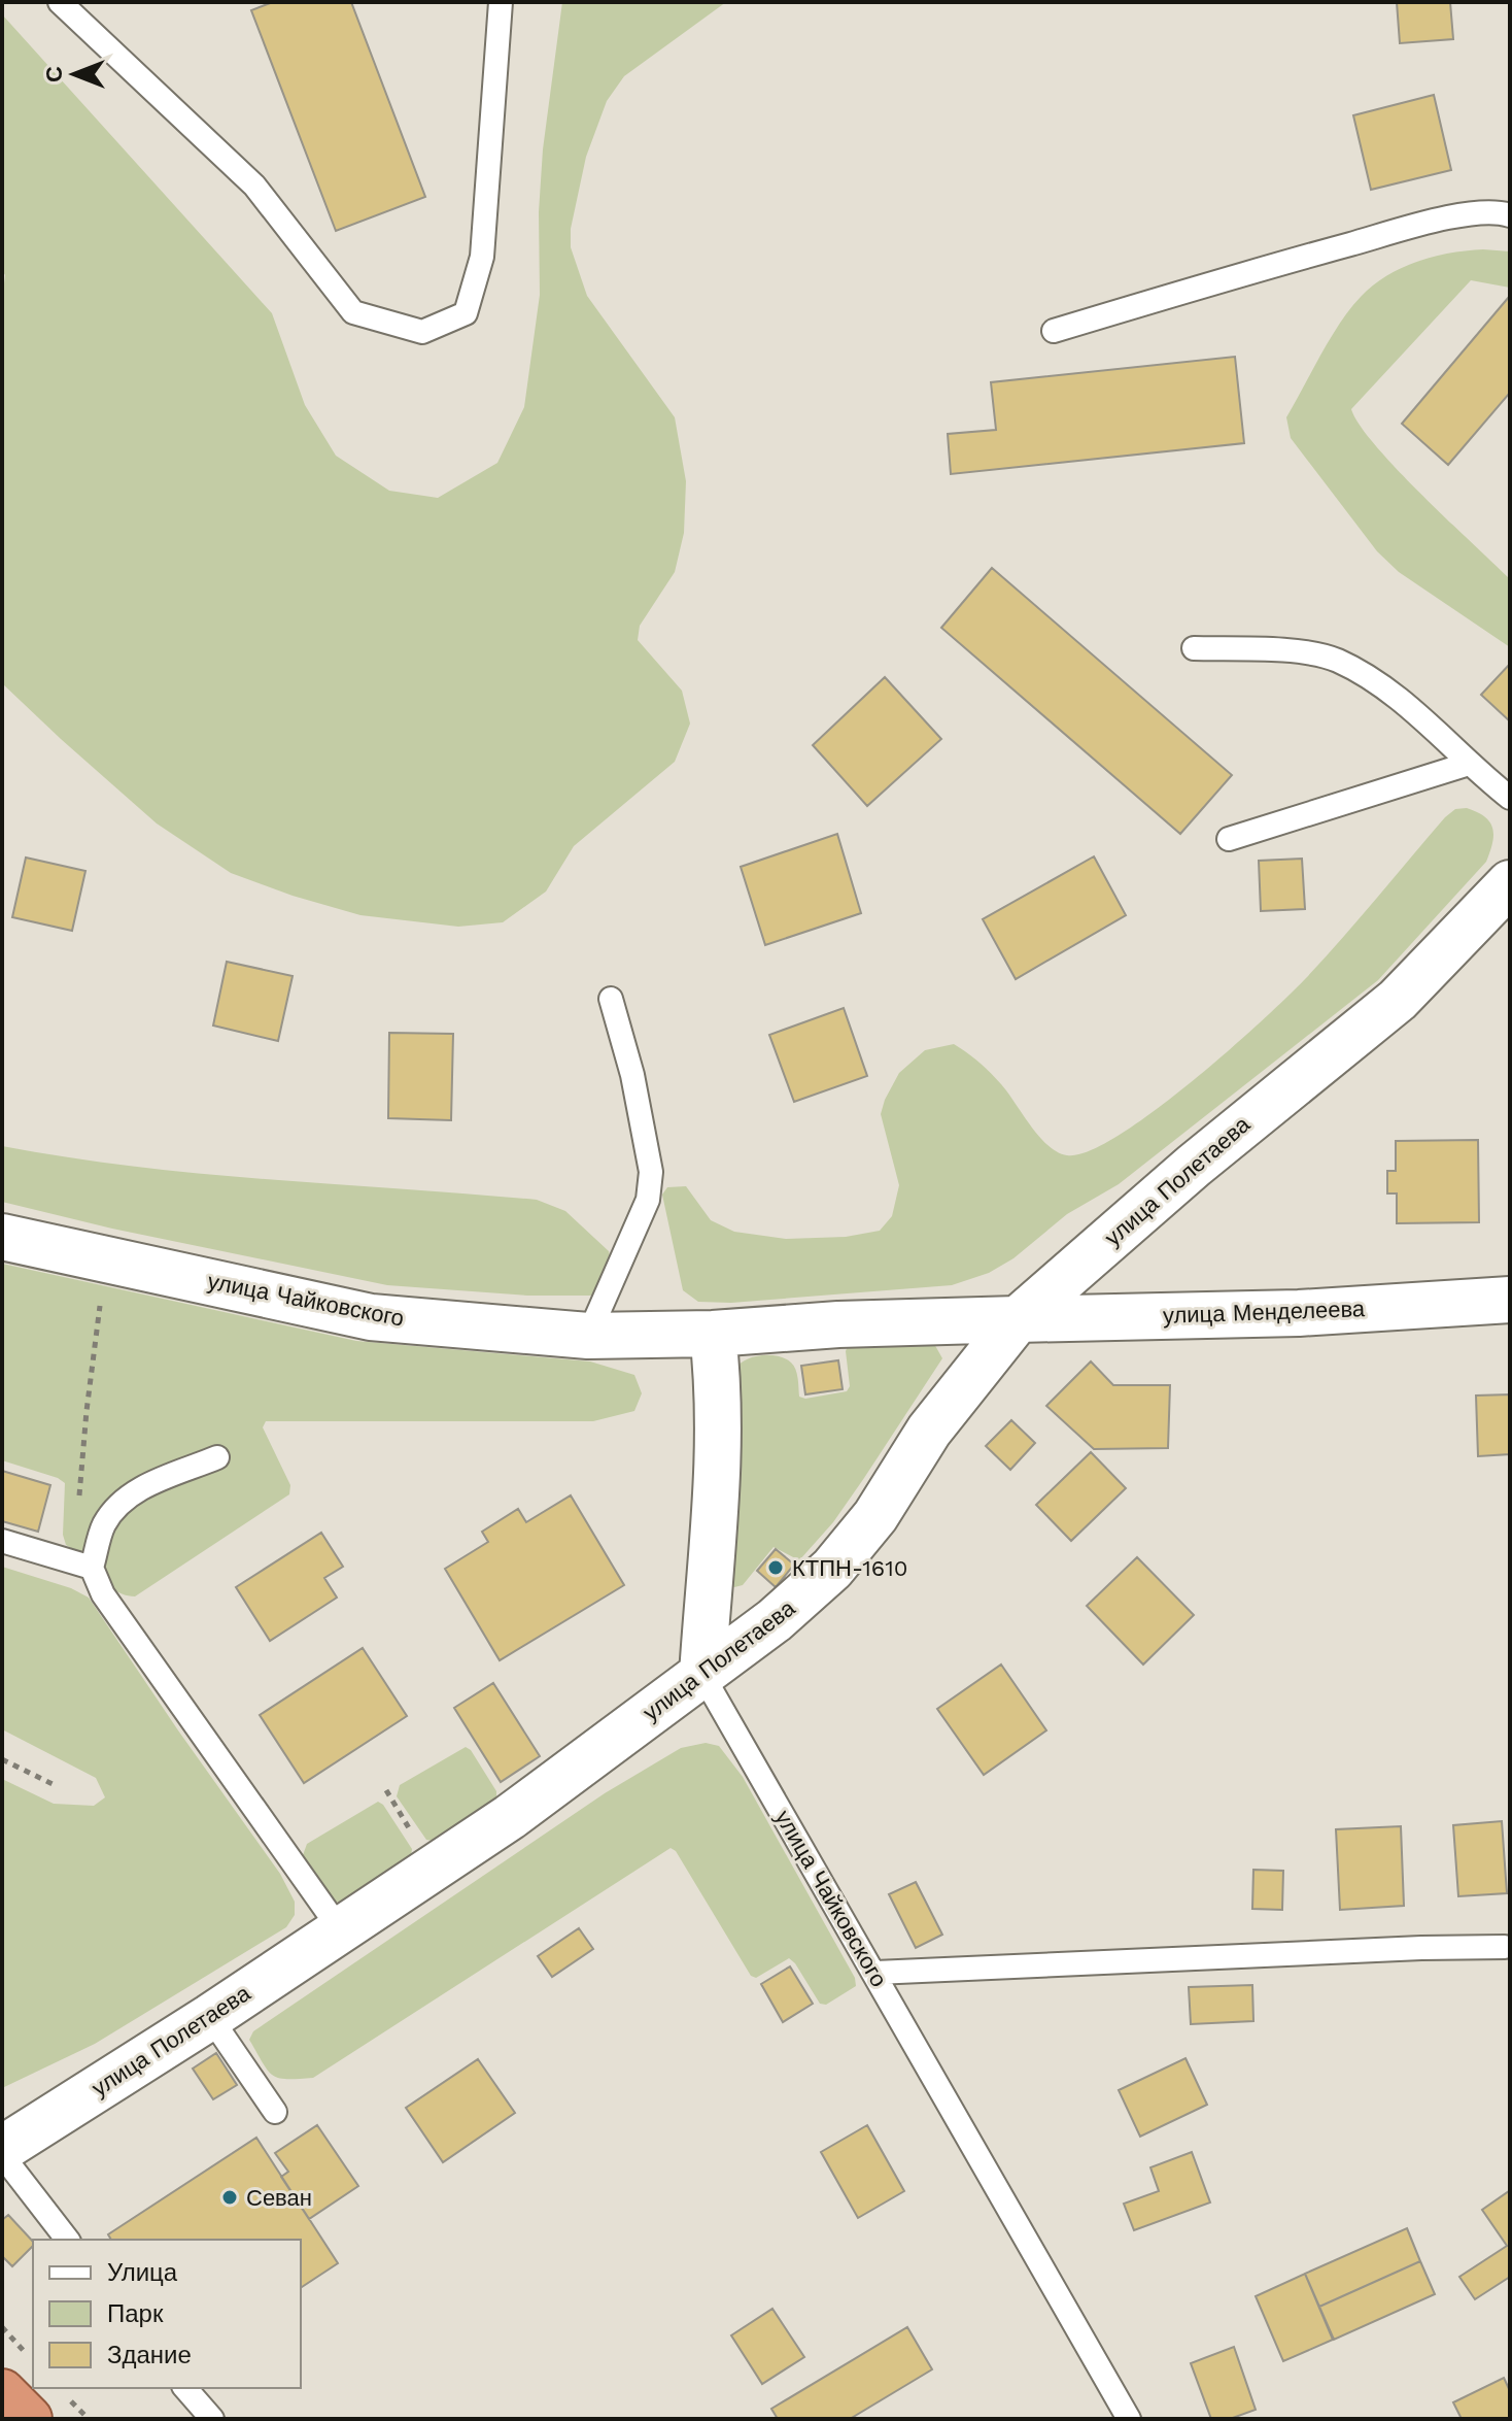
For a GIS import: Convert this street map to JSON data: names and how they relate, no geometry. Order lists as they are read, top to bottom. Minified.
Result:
{"streets":{"street":["улица Полетаева","улица Чайковского","улица Менделеева"]},"crossings":[["улица Полетаева","улица Чайковского"],["улица Полетаева","улица Менделеева"],["улица Чайковского","улица Менделеева"]],"places":["КТПН-1610","Севан"],"legend":["Улица","Парк","Здание"],"north":"left"}
